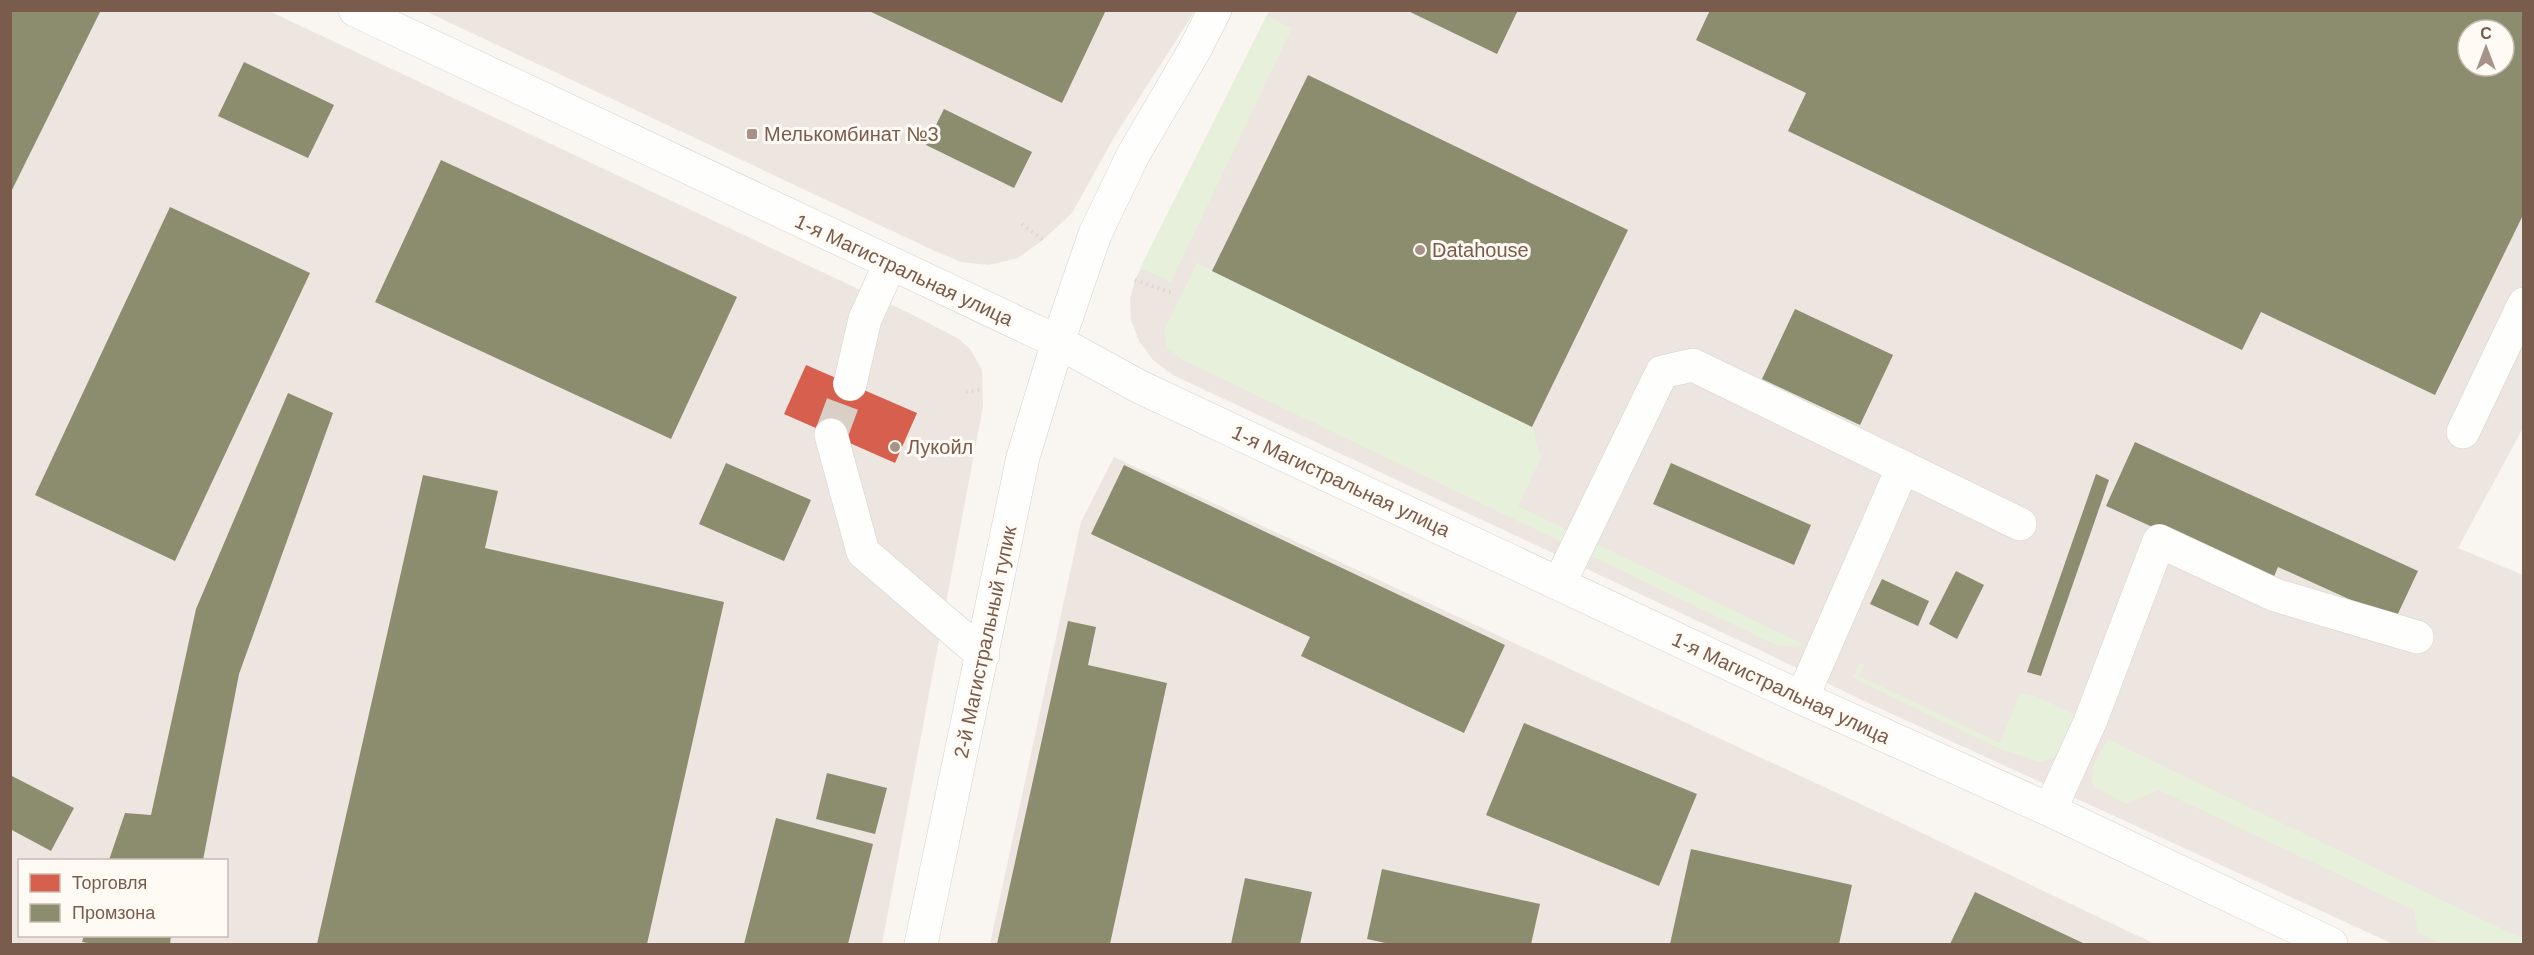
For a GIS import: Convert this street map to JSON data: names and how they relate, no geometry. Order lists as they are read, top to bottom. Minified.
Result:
{"streets":{"street":["1-я Магистральная улица","2-й Магистральный тупик"]},"crossings":[["1-я Магистральная улица","2-й Магистральный тупик"]],"places":{"transit":["Мелькомбинат №3"],"other":["Datahouse","Лукойл"]},"legend":["Торговля","Промзона"],"north":"top"}
